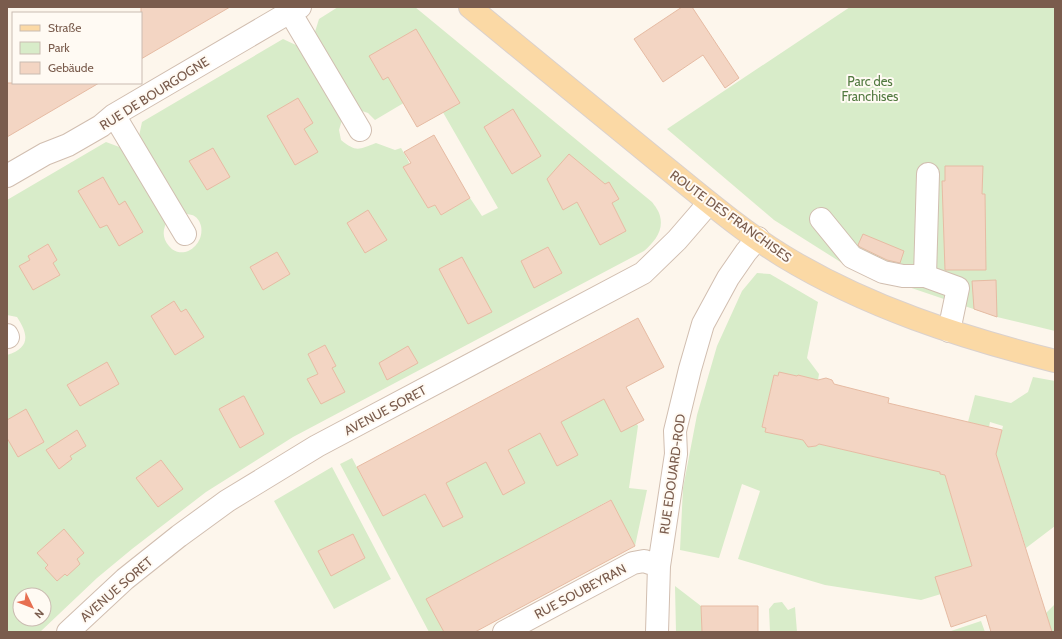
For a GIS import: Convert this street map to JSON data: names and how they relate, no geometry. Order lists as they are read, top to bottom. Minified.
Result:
{"streets":{"main road":["ROUTE DES FRANCHISES"],"street":["RUE DE BOURGOGNE","AVENUE SORET","RUE EDOUARD-ROD","RUE SOUBEYRAN"]},"crossings":[["ROUTE DES FRANCHISES","AVENUE SORET"],["ROUTE DES FRANCHISES","RUE EDOUARD-ROD"],["RUE EDOUARD-ROD","RUE SOUBEYRAN"]],"parks":["Parc des Franchises"],"legend":["Straße","Park","Gebäude"],"north":"bottom right"}
